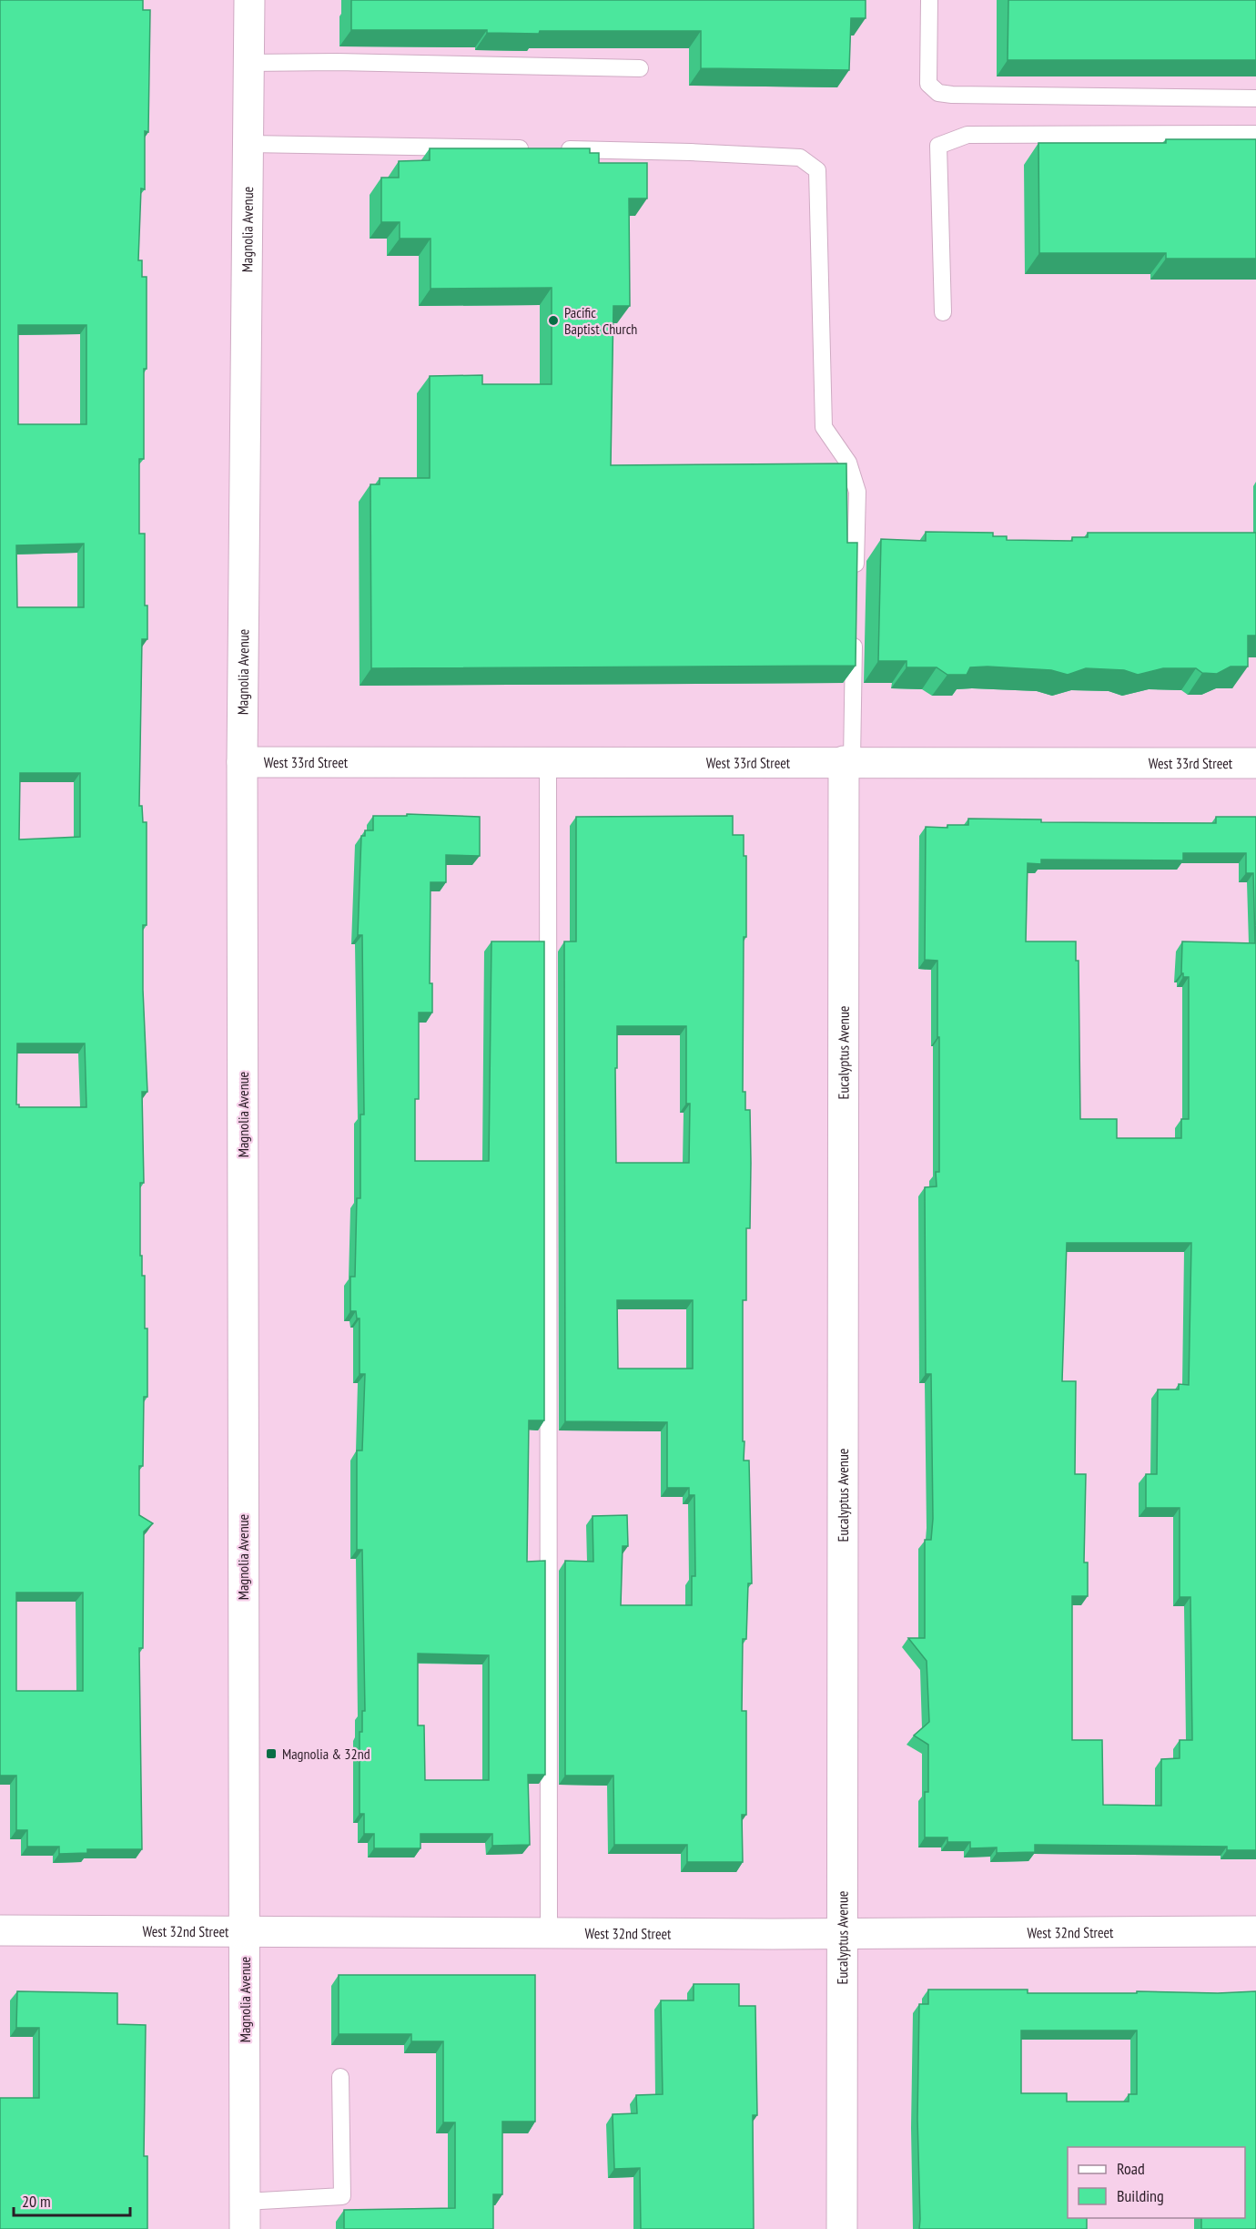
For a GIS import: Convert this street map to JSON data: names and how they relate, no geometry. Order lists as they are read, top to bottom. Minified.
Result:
{"streets":{"street":["Magnolia Avenue","West 33rd Street","Eucalyptus Avenue","West 32nd Street"]},"crossings":[["Magnolia Avenue","West 33rd Street"],["Magnolia Avenue","West 32nd Street"],["West 33rd Street","Eucalyptus Avenue"],["Eucalyptus Avenue","West 32nd Street"]],"places":{"other":["Pacific Baptist Church"],"transit":["Magnolia & 32nd"]},"legend":["Road","Building"],"scale_bar":"20 m"}
